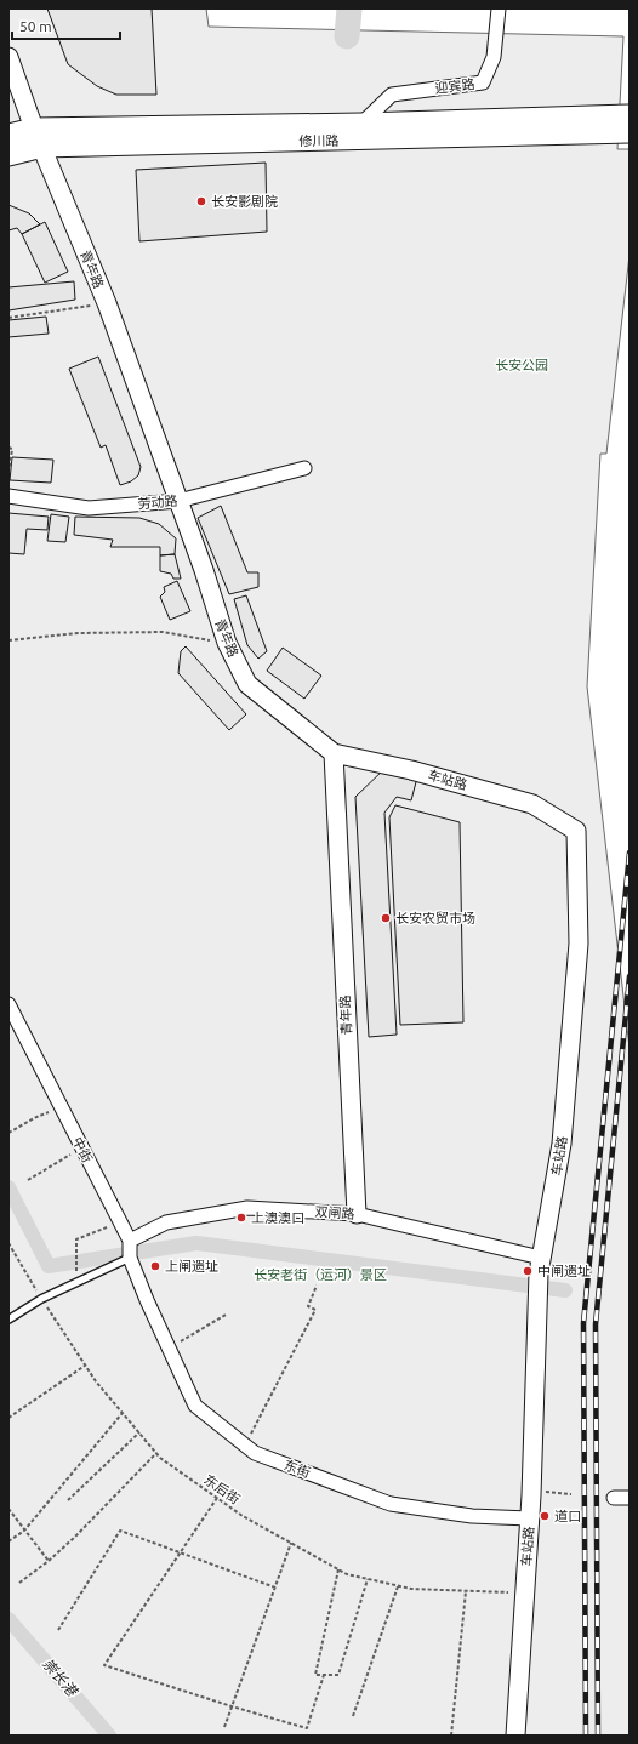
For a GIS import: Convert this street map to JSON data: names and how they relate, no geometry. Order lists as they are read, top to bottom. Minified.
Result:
{"streets":{"main road":["修川路"],"street":["迎宾路","青年路","劳动路","车站路","中街","双闸路","东街"],"path":["东后街"]},"crossings":[["迎宾路","修川路"],["修川路","青年路"],["青年路","劳动路"],["青年路","车站路"],["青年路","双闸路"],["车站路","双闸路"],["车站路","东街"],["车站路","东后街"],["中街","双闸路"],["中街","东街"]],"water":["崇长港"],"parks":["长安公园","长安老街（运河）景区"],"places":["长安影剧院","长安农贸市场","上澳澳口","上闸遗址","中闸遗址","道口"],"scale_bar":"50 m"}
